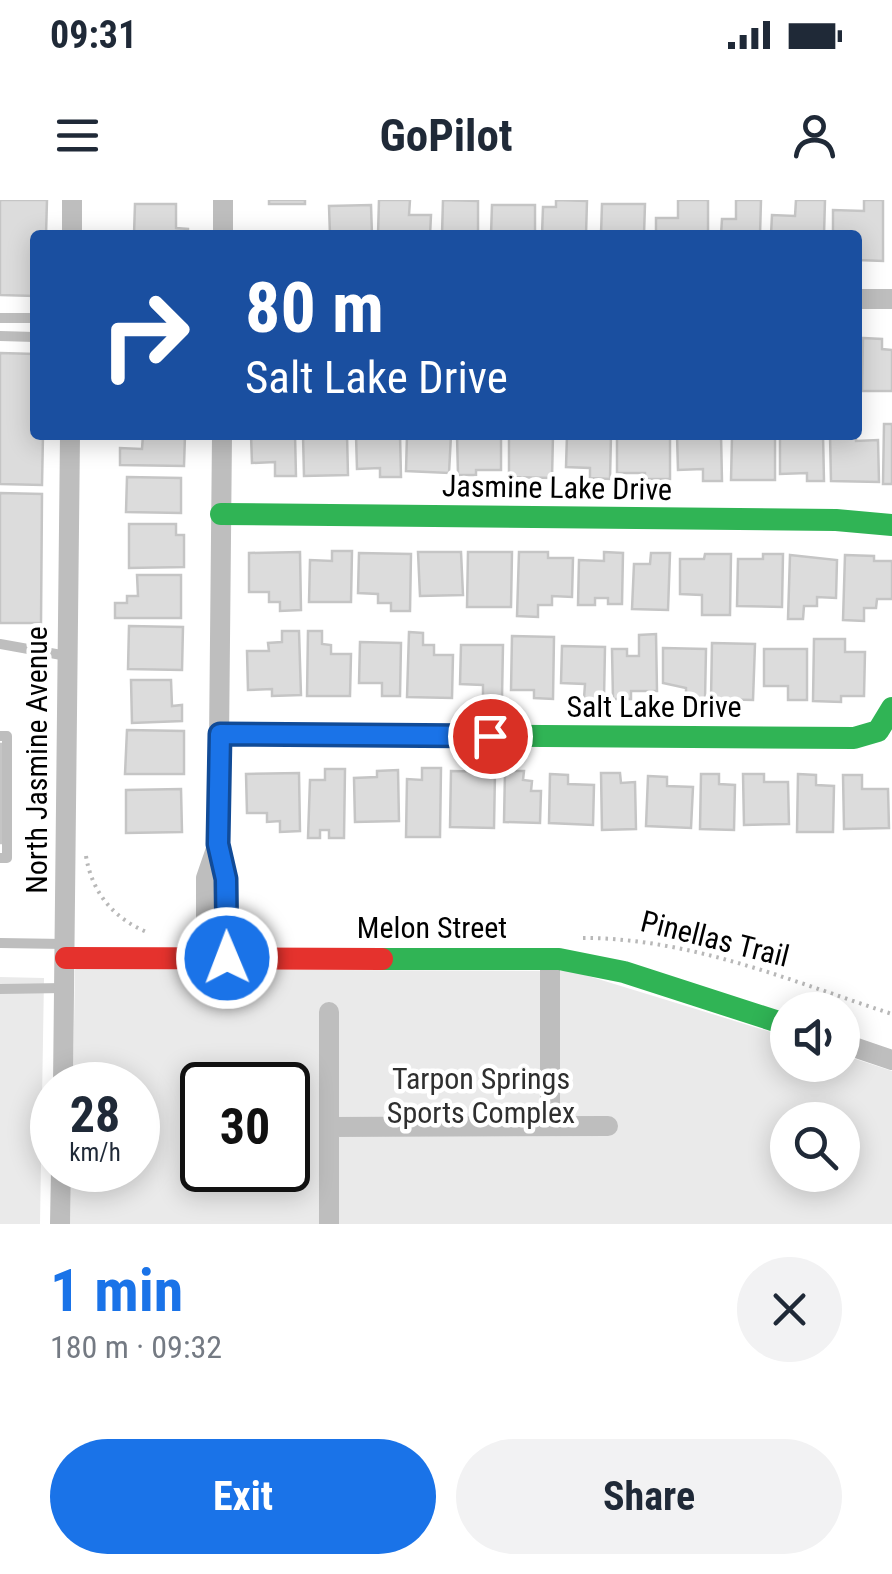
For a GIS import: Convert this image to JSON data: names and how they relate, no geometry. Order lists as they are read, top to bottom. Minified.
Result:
{"streets":{"street":["Jasmine Lake Drive","Salt Lake Drive","North Jasmine Avenue","Melon Street"],"path":["Pinellas Trail"]},"crossings":[["North Jasmine Avenue","Melon Street"]],"parks":["Tarpon Springs Sports Complex"],"page":{"status":"09:31","header":"GoPilot","turn":["80 m","Salt Lake Drive"],"speed":"28 km/h","limit":"30","heading":["1 min","180 m · 09:32"],"buttons":["Exit","Share"]}}
